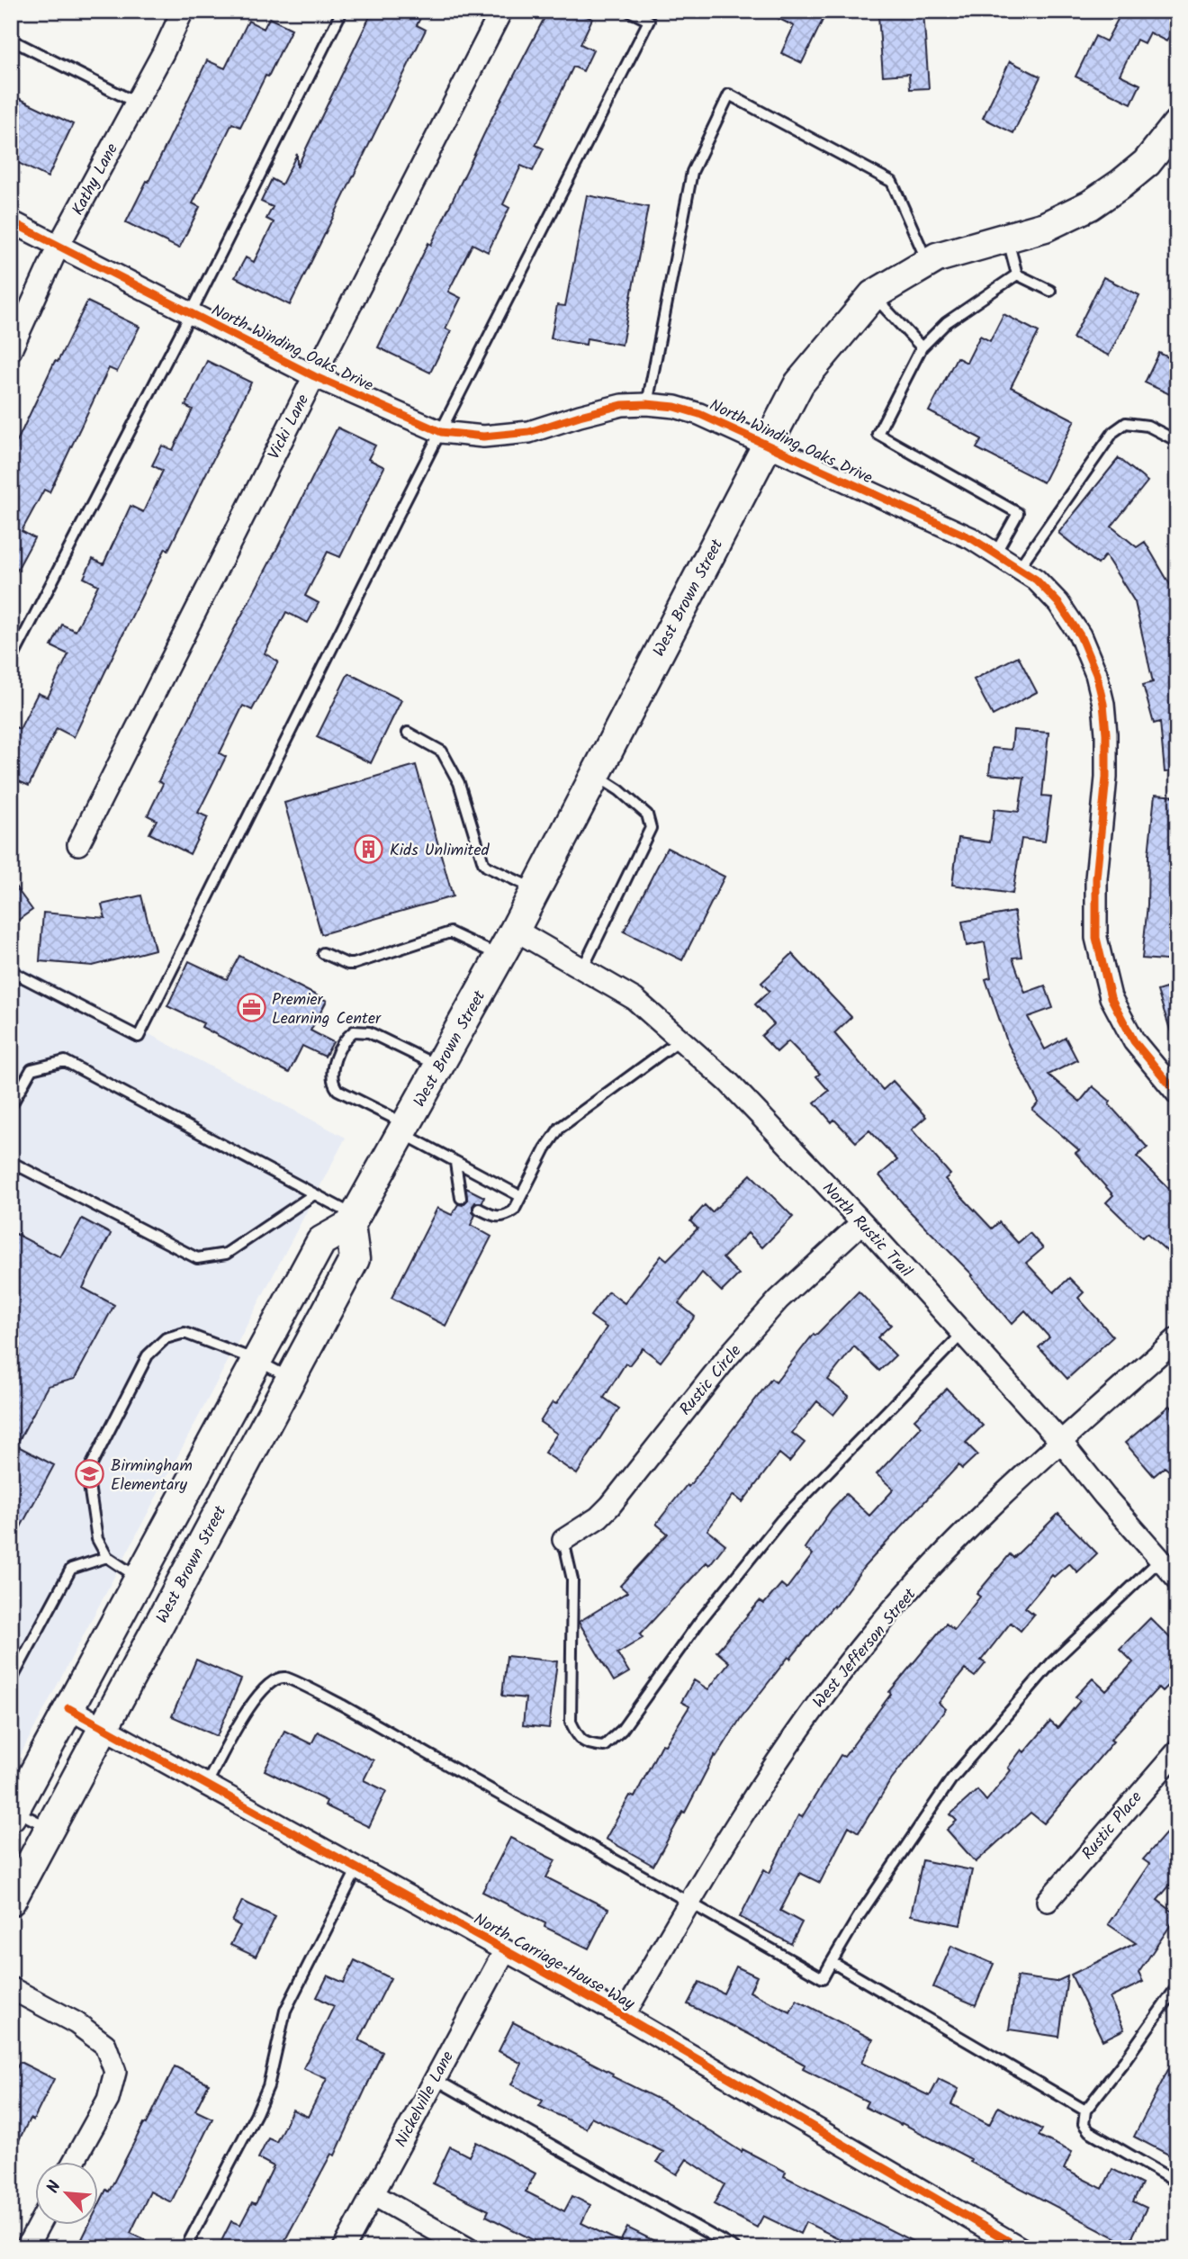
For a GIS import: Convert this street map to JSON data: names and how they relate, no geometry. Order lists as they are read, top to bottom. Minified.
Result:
{"streets":{"main road":["West Brown Street"],"street":["Kathy Lane","North Winding Oaks Drive","Vicki Lane","North Rustic Trail","Rustic Circle","West Jefferson Street","Rustic Place","North Carriage House Way","Nickelville Lane"]},"crossings":[["Kathy Lane","North Winding Oaks Drive"],["North Winding Oaks Drive","Vicki Lane"],["North Winding Oaks Drive","West Brown Street"],["West Brown Street","North Rustic Trail"],["West Brown Street","North Carriage House Way"],["North Rustic Trail","Rustic Circle"],["North Rustic Trail","West Jefferson Street"],["West Jefferson Street","North Carriage House Way"],["North Carriage House Way","Nickelville Lane"]],"places":{"building":["Kids Unlimited"],"office":["Premier Learning Center"],"school or university":["Birmingham Elementary"]},"north":"top left"}
